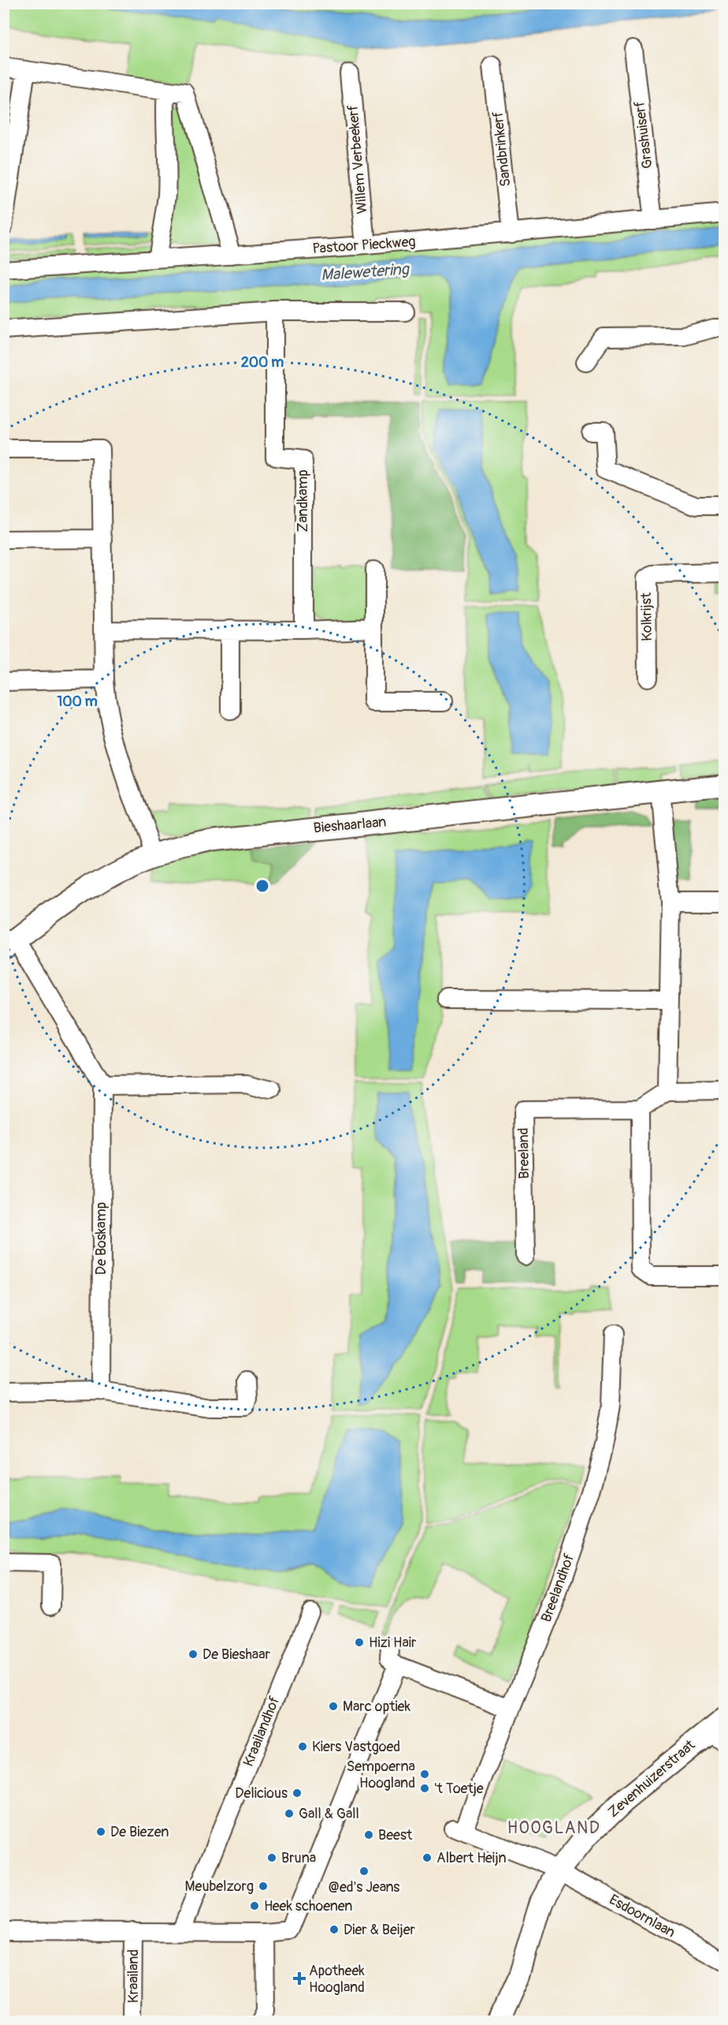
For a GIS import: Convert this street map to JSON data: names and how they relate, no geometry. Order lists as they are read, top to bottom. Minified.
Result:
{"streets":{"street":["Grashuiserf","Sandbrinkerf","Willem Verbeekerf","Pastoor Pieckweg","Zandkamp","Kolkrijst","Bieshaarlaan","Breeland","De Boskamp","Breelandhof","Kraailandhof","Zevenhuizerstraat","Esdoornlaan","Kraailand"]},"crossings":[["Grashuiserf","Pastoor Pieckweg"],["Sandbrinkerf","Pastoor Pieckweg"],["Willem Verbeekerf","Pastoor Pieckweg"],["Breelandhof","Zevenhuizerstraat"],["Breelandhof","Esdoornlaan"],["Zevenhuizerstraat","Esdoornlaan"]],"districts":["HOOGLAND"],"water":["Malewetering"],"places":{"other":["Hizi Hair","De Bieshaar","Marc optiek","Kiers Vastgoed","Sempoerna Hoogland","'t Toetje","Delicious","Gall & Gall","De Biezen","Beest","Bruna","Albert Heijn","@ed's Jeans","Meubelzorg","Heek schoenen","Dier & Beijer"],"health":["Apotheek Hoogland"]},"rings":["200 m","100 m"]}
